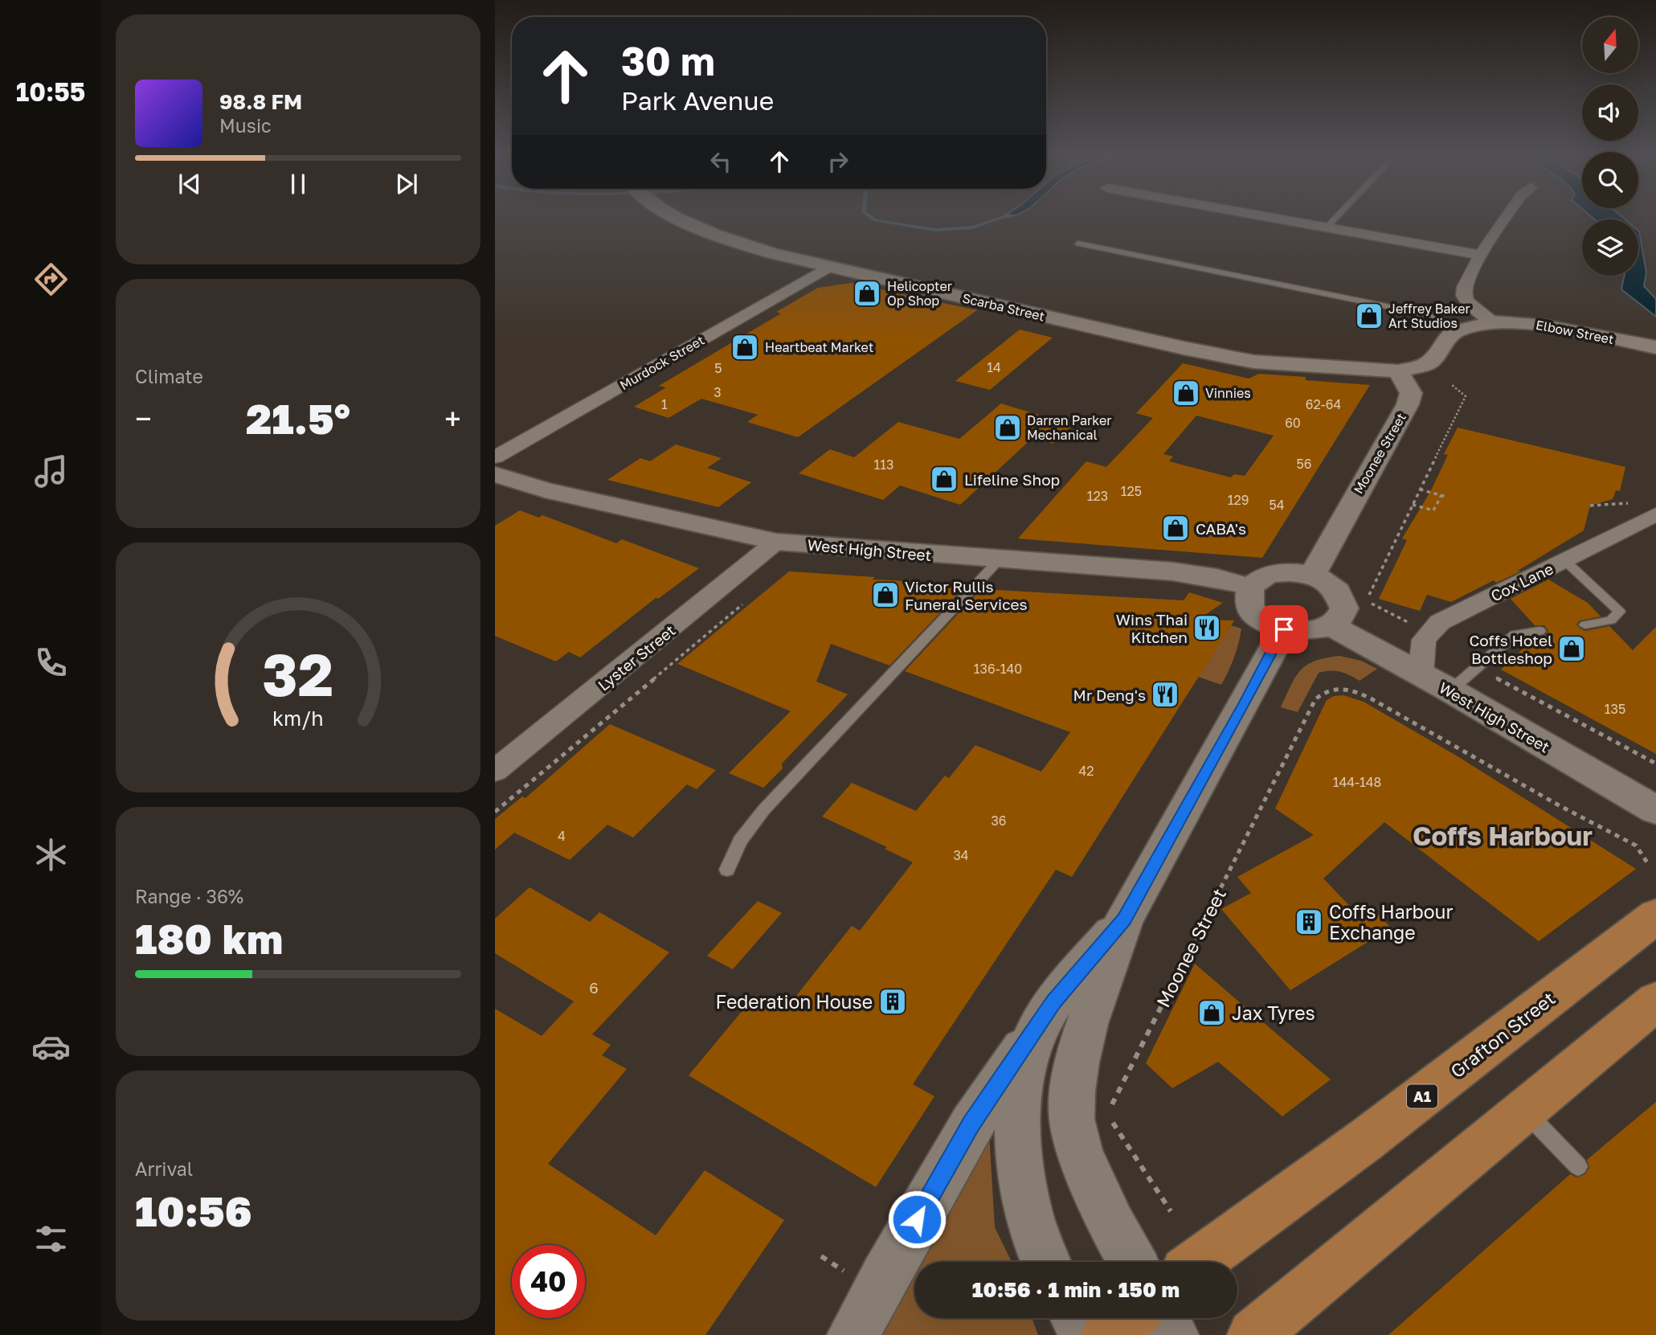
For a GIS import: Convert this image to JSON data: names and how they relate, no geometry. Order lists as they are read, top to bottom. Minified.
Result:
{"streets":{"highway":["Grafton Street","A1"],"street":["Scarba Street","Elbow Street","Murdock Street","Moonee Street","West High Street","Cox Lane","Lyster Street"]},"crossings":[["Scarba Street","Murdock Street"],["Scarba Street","Moonee Street"],["Moonee Street","West High Street"],["West High Street","Cox Lane"],["West High Street","Lyster Street"]],"districts":["Coffs Harbour"],"places":{"shop":["Helicopter Op Shop","Jeffrey Baker Art Studios","Heartbeat Market","Vinnies","Darren Parker Mechanical","Lifeline Shop","CABA's","Victor Rullis Funeral Services","Coffs Hotel Bottleshop","Jax Tyres"],"restaurant":["Wins Thai Kitchen","Mr Deng's"],"building":["Coffs Harbour Exchange","Federation House"]},"house_numbers":["14","5","3","1","62-64","60","56","113","125","123","129","54","136-140","135","42","144-148","36","4","34","6"],"north":"top","page":{"tabs":"10:55","turn":["30 m","Park Avenue"],"song":["98.8 FM","Music"],"tile":["Climate",["Range · 36%","180 km"],["Arrival","10:56"]],"heat":["−","21.5°","+"],"limit":"40","trip":"10:56 · 1 min · 150 m","gauge":["32","km/h"]}}
